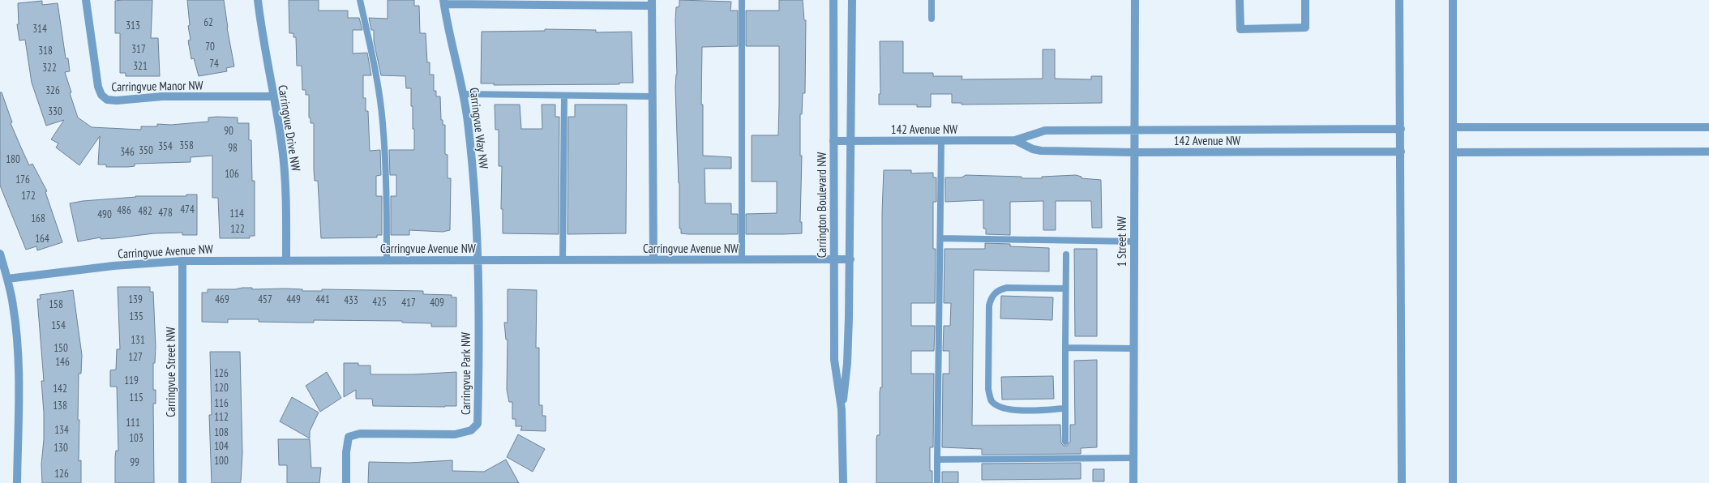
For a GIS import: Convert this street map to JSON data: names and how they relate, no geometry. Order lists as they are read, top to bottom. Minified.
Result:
{"streets":{"street":["Carringvue Manor NW","Carringvue Drive NW","Carringvue Way NW","142 Avenue NW","Carrington Boulevard NW","1 Street NW","Carringvue Avenue NW","Carringvue Street NW","Carringvue Park NW"]},"crossings":[["Carringvue Manor NW","Carringvue Drive NW"],["Carringvue Drive NW","Carringvue Avenue NW"],["Carringvue Way NW","Carringvue Avenue NW"],["Carringvue Way NW","Carringvue Park NW"],["142 Avenue NW","Carrington Boulevard NW"],["142 Avenue NW","1 Street NW"],["Carrington Boulevard NW","Carringvue Avenue NW"],["Carringvue Avenue NW","Carringvue Street NW"],["Carringvue Avenue NW","Carringvue Park NW"]],"house_numbers":["62","313","314","70","317","318","74","321","322","326","330","90","358","354","98","350","346","180","106","176","172","474","486","482","478","114","490","168","122","164","139","469","457","449","441","433","425","417","409","158","135","154","131","150","127","146","126","119","120","142","115","116","138","112","111","134","108","103","104","130","100","99","126"]}
